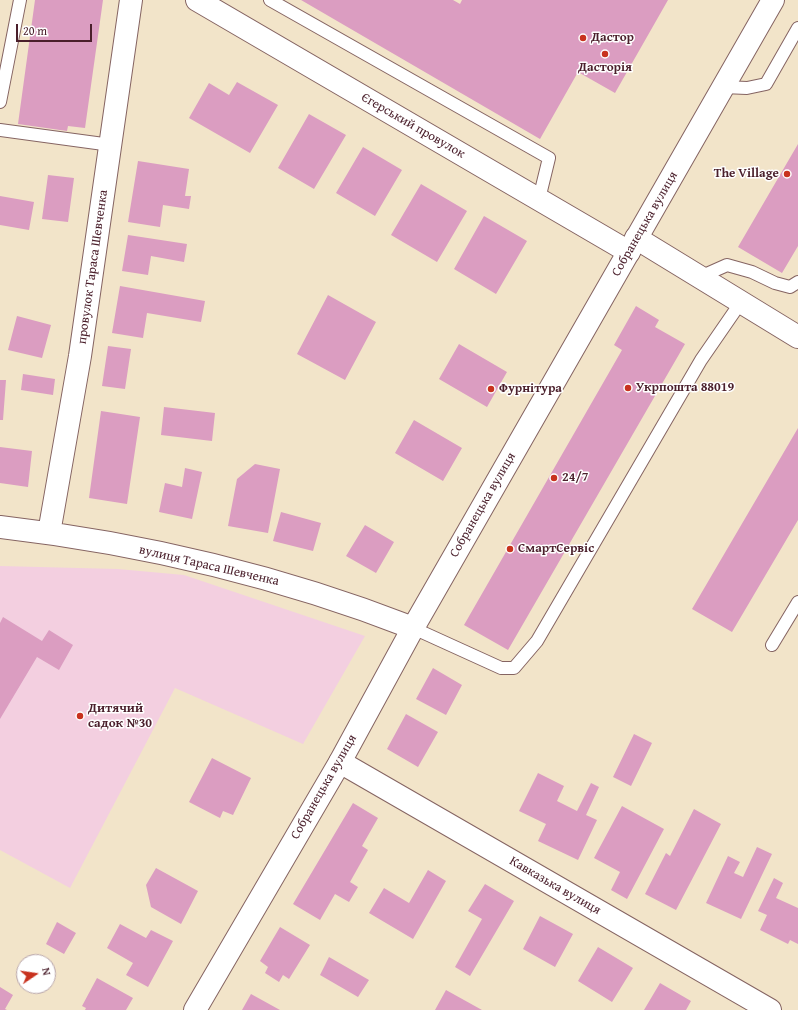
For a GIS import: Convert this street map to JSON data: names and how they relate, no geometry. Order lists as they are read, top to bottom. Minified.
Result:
{"streets":{"street":["Єгерський провулок","Собранецька вулиця","провулок Тараса Шевченка","вулиця Тараса Шевченка","Кавказька вулиця"]},"crossings":[["Єгерський провулок","Собранецька вулиця"],["Собранецька вулиця","вулиця Тараса Шевченка"],["Собранецька вулиця","Кавказька вулиця"],["провулок Тараса Шевченка","вулиця Тараса Шевченка"]],"places":["Дастор","Дасторія","The Village","Укрпошта 88019","Фурнітура","24/7","СмартСервіс","Дитячий садок №30"],"scale_bar":"20 m","north":"right"}
